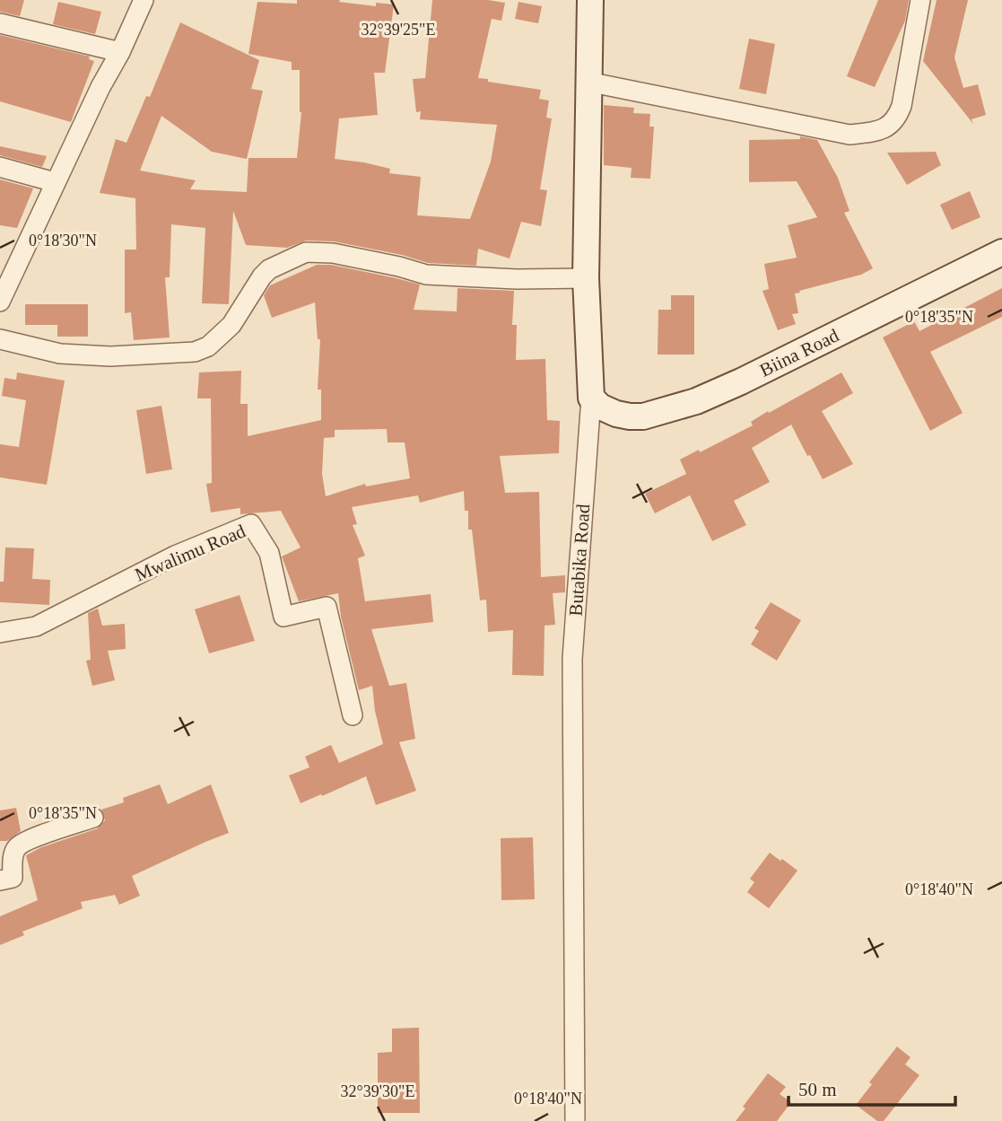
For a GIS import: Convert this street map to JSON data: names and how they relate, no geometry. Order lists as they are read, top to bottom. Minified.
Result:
{"streets":{"main road":["Biina Road","Butabika Road"],"street":["Mwalimu Road"]},"crossings":[["Biina Road","Butabika Road"]],"scale_bar":"50 m","coordinates":["32°39'25\"E","0°18'30\"N","0°18'35\"N","0°18'40\"N","32°39'30\"E"]}
